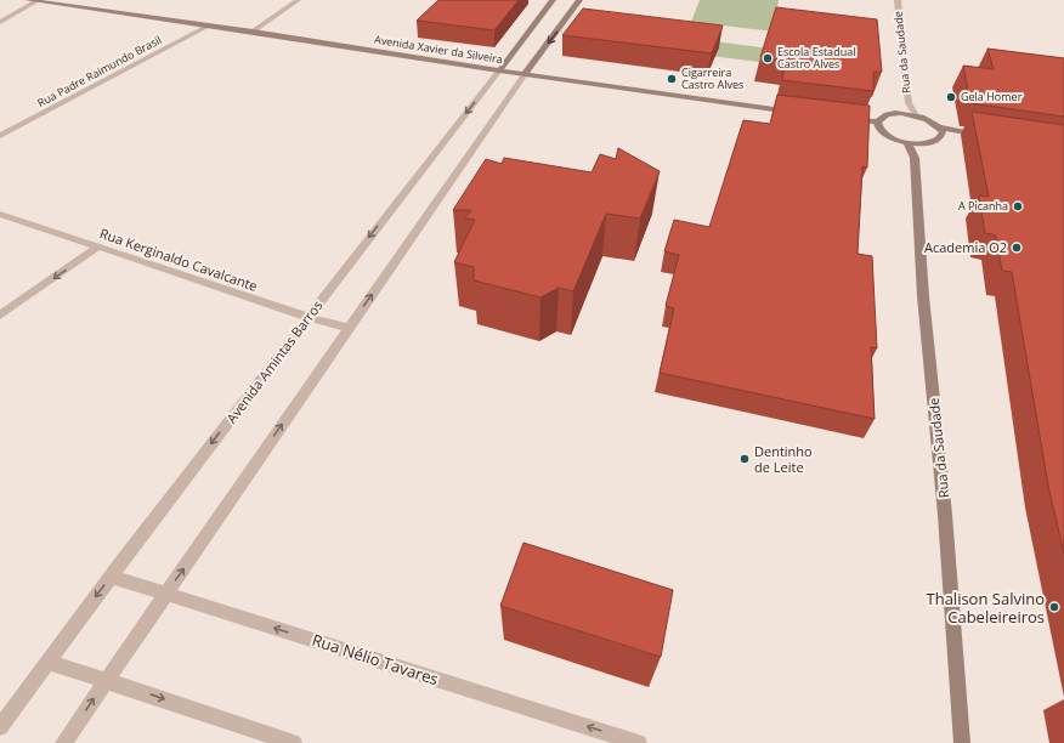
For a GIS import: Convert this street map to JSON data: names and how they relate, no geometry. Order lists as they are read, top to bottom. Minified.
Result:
{"streets":{"street":["Avenida Xavier da Silveira","Rua da Saudade","Rua Padre Raimundo Brasil","Rua Kerginaldo Cavalcante","Avenida Amintas Barros","Rua Nélio Tavares"]},"crossings":[["Avenida Xavier da Silveira","Rua Padre Raimundo Brasil"],["Avenida Xavier da Silveira","Avenida Amintas Barros"],["Rua Kerginaldo Cavalcante","Avenida Amintas Barros"],["Avenida Amintas Barros","Rua Nélio Tavares"]],"places":["Escola Estadual Castro Alves","Cigarreira Castro Alves","Gela Homer","A Picanha","Academia O2","Dentinho de Leite","Thalison Salvino Cabeleireiros"]}
